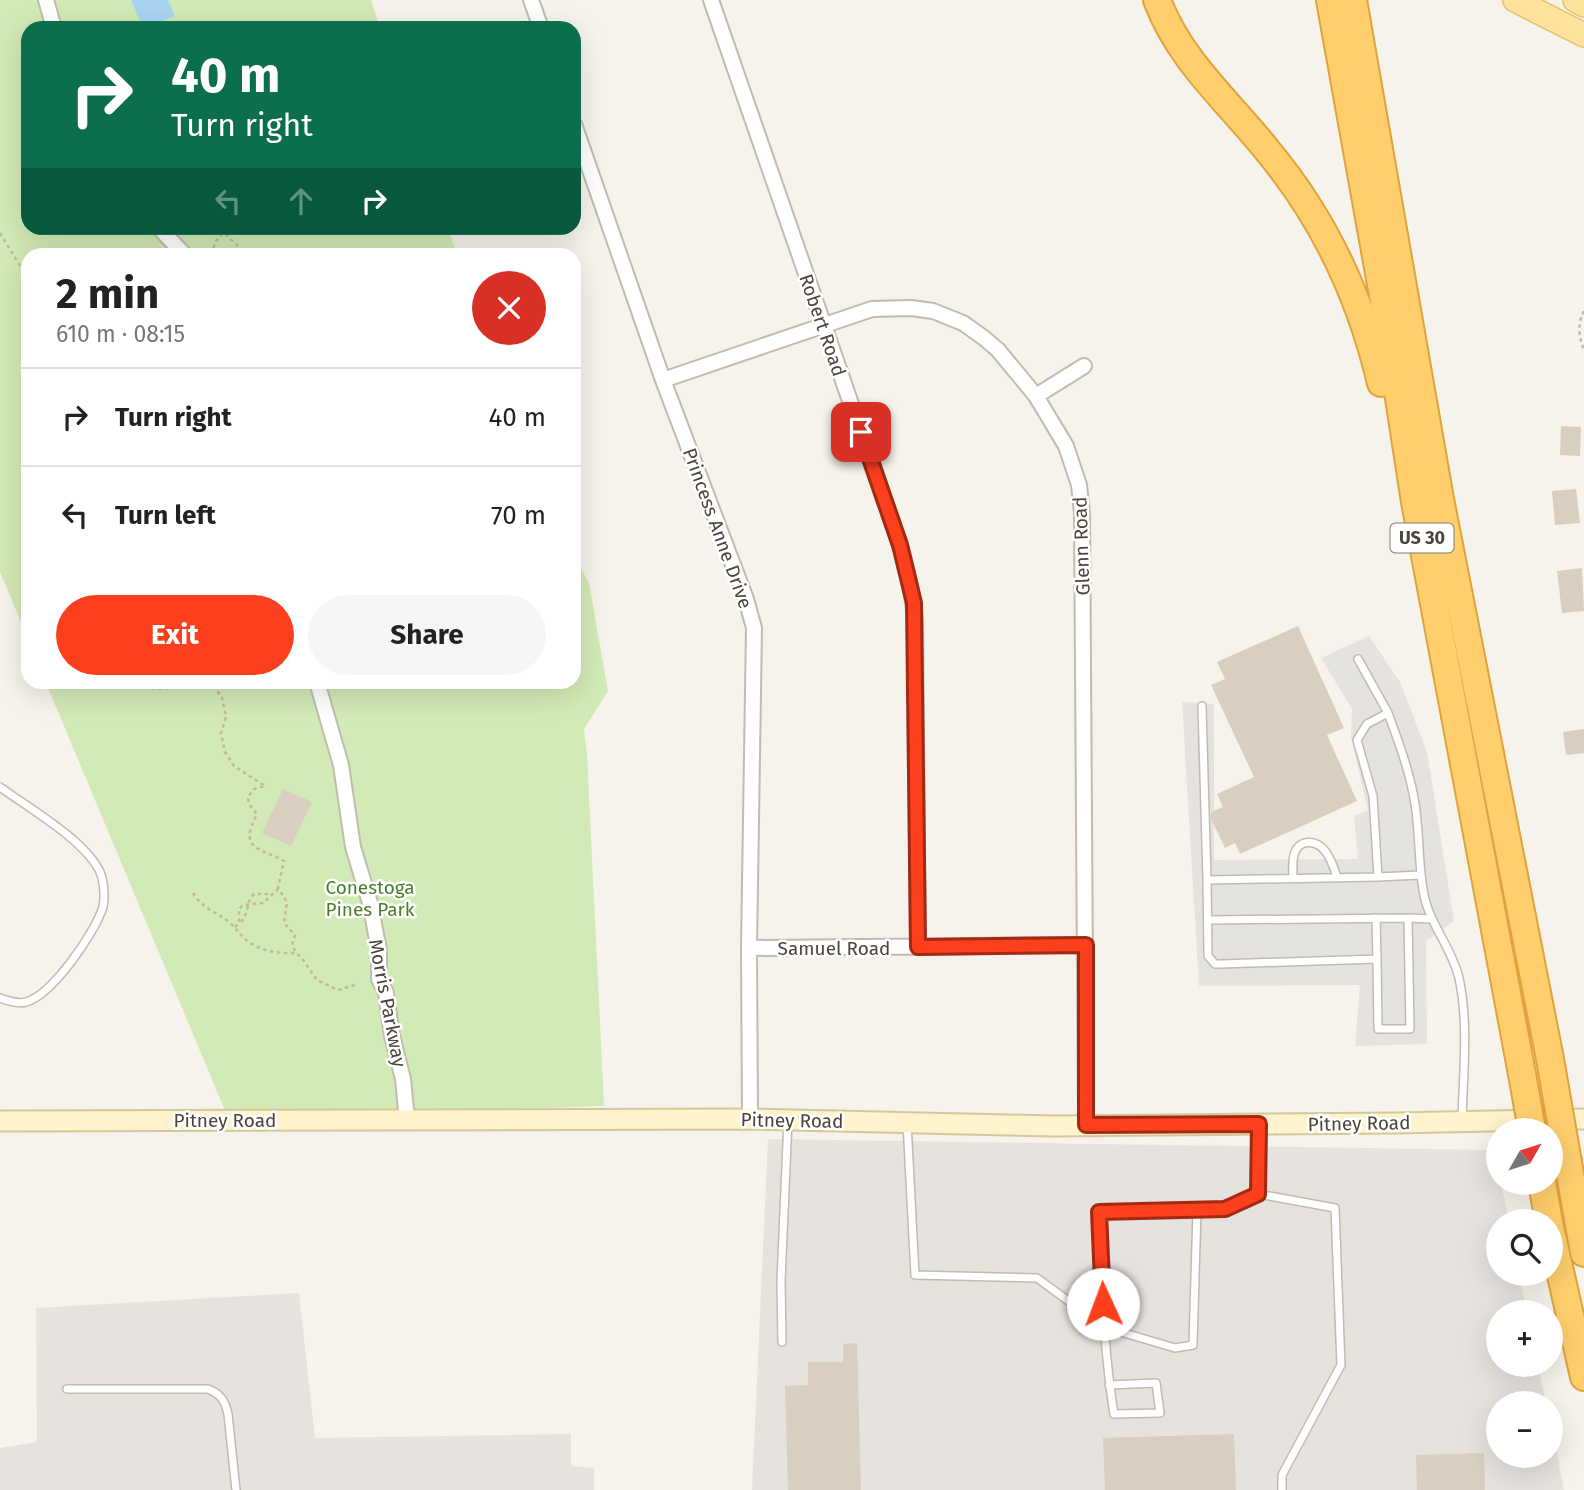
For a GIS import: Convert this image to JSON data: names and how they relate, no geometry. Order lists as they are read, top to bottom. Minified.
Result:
{"streets":{"highway":["US 30"],"main road":["Pitney Road"],"street":["Robert Road","Princess Anne Drive","Glenn Road","Samuel Road","Morris Parkway"]},"crossings":[["Robert Road","Glenn Road"],["Robert Road","Samuel Road"],["Princess Anne Drive","Glenn Road"],["Princess Anne Drive","Samuel Road"],["Princess Anne Drive","Pitney Road"],["Glenn Road","Samuel Road"],["Glenn Road","Pitney Road"],["Morris Parkway","Pitney Road"]],"parks":["Conestoga Pines Park"],"north":"top right","page":{"turn":["40 m","Turn right"],"heading":["2 min","610 m · 08:15"],"list":[{"name":"Turn right","value":"40 m"},{"name":"Turn left","value":"70 m"}],"buttons":["Exit","Share"],"map_buttons":["+","−"]}}
